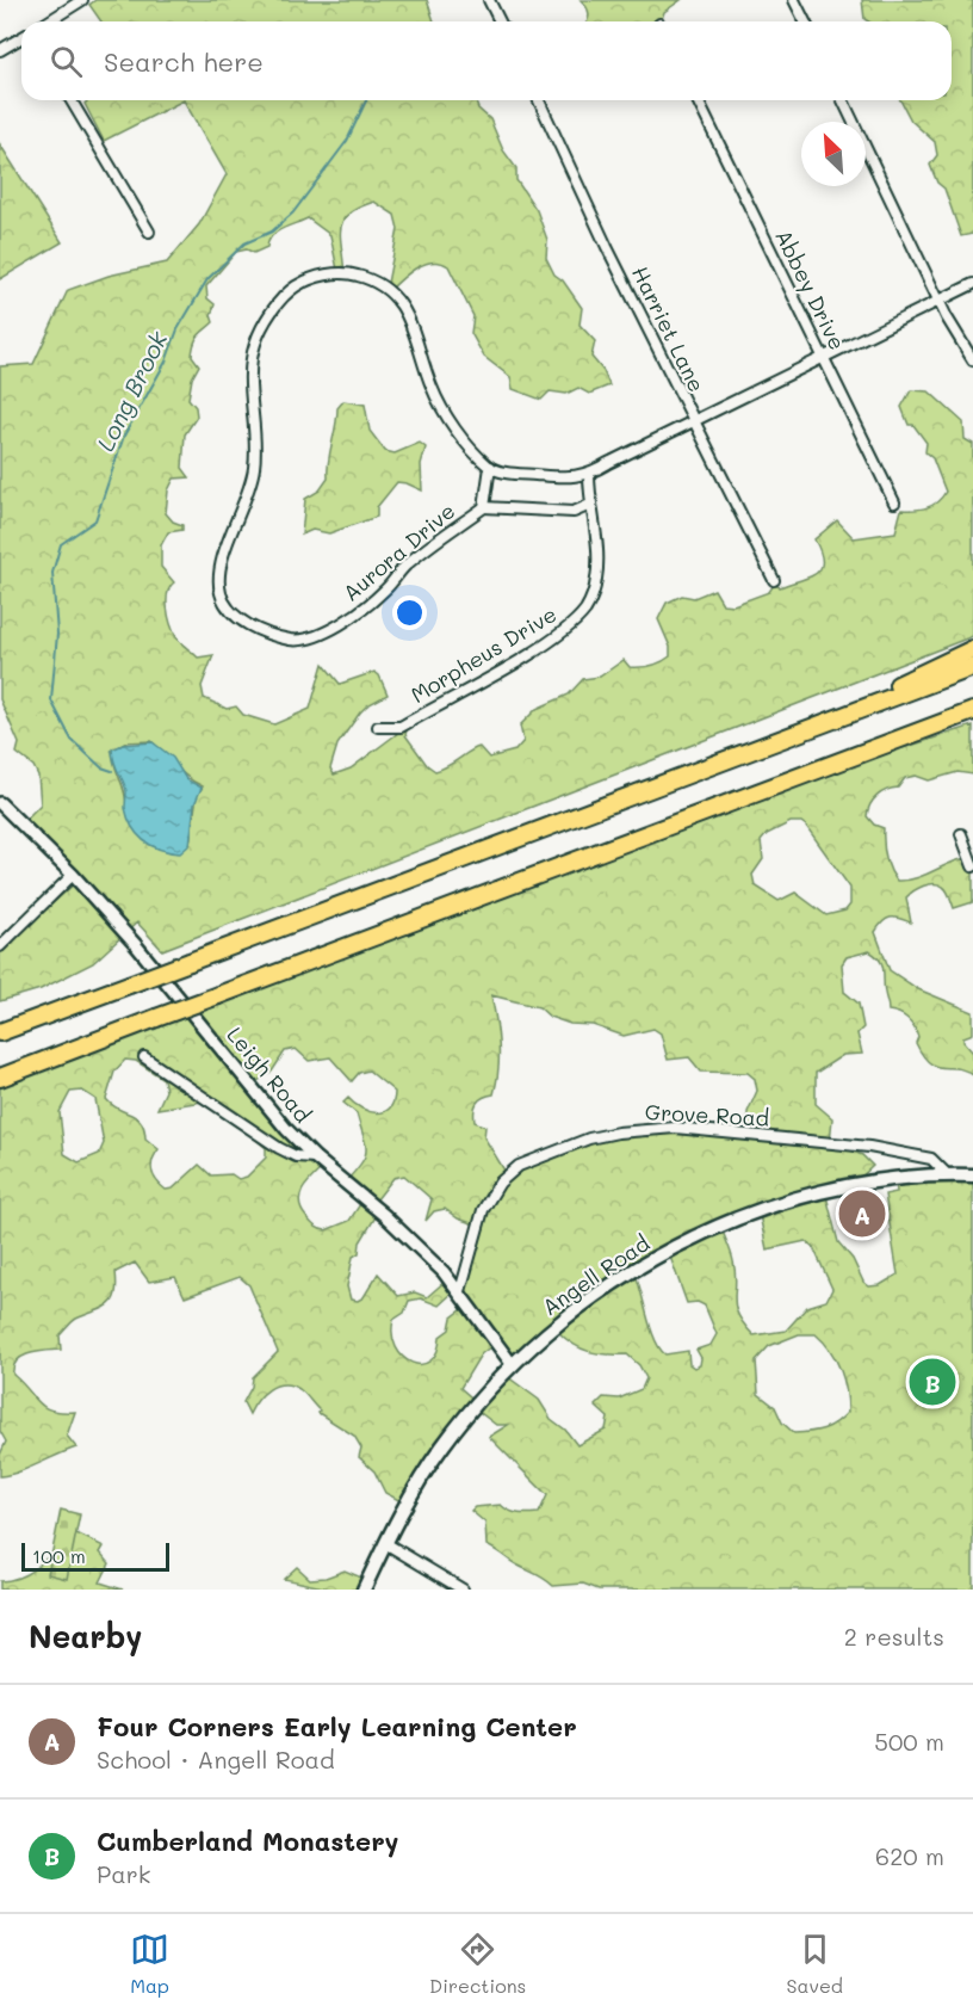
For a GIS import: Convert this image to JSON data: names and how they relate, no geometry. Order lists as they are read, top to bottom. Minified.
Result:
{"streets":{"main road":["Angell Road"],"street":["Abbey Drive","Harriet Lane","Aurora Drive","Morpheus Drive","Leigh Road","Grove Road"]},"crossings":[["Aurora Drive","Morpheus Drive"],["Leigh Road","Grove Road"],["Leigh Road","Angell Road"],["Grove Road","Angell Road"]],"water":["Long Brook"],"scale_bar":"100 m","north":"top left","page":{"search":"Search here","pins":["A","B"],"scale":"100 m","heading":["Nearby","2 results"],"list":[{"mark":"A","name":"Four Corners Early Learning Center","note":"School · Angell Road","value":"500 m"},{"mark":"B","name":"Cumberland Monastery","note":"Park","value":"620 m"}],"nav":["Map","Directions","Saved"]}}
